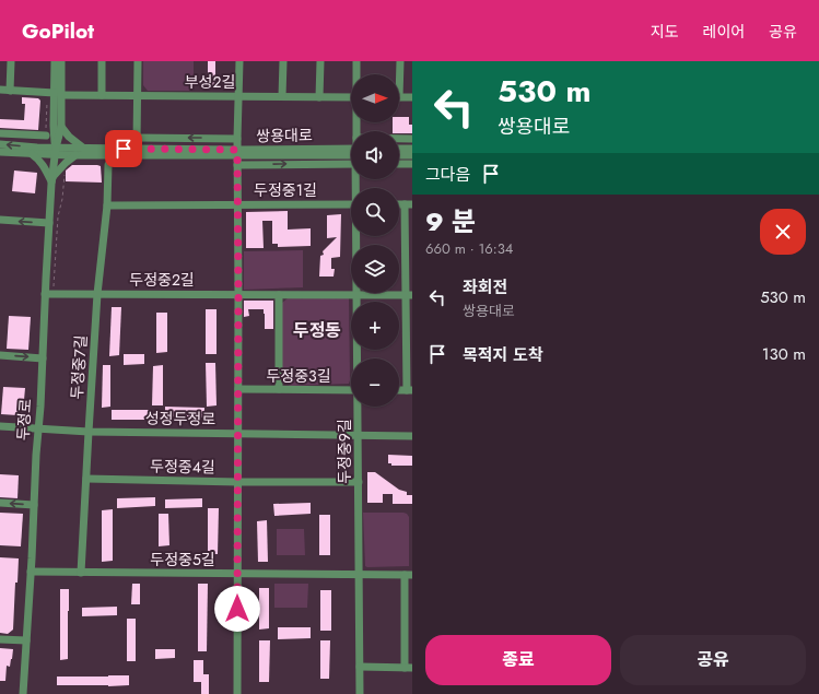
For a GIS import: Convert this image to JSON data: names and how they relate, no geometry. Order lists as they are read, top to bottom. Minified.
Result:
{"streets":{"street":["부성2길","쌍용대로","두정중1길","두정중2길","두정중7길","두정중3길","성정두정로","두정로","두정중9길","두정중4길","두정중5길"]},"crossings":[["부성2길","두정로"],["쌍용대로","두정로"],["두정중1길","두정중7길"],["두정중2길","두정중7길"],["두정중2길","두정로"],["두정중2길","두정중9길"],["두정중7길","성정두정로"],["두정중7길","두정중4길"],["두정중7길","두정중5길"],["성정두정로","두정로"],["성정두정로","두정중9길"],["두정로","두정중5길"],["두정중9길","두정중4길"],["두정중9길","두정중5길"]],"districts":["두정동"],"north":"right","page":{"header":"GoPilot","nav":["지도","레이어","공유"],"turn":["530 m","쌍용대로"],"map_buttons":["+","−"],"then":"그다음","heading":["9 분","660 m · 16:34"],"list":[{"name":"좌회전","note":"쌍용대로","value":"530 m"},{"name":"목적지 도착","value":"130 m"}],"buttons":["종료","공유"]}}
